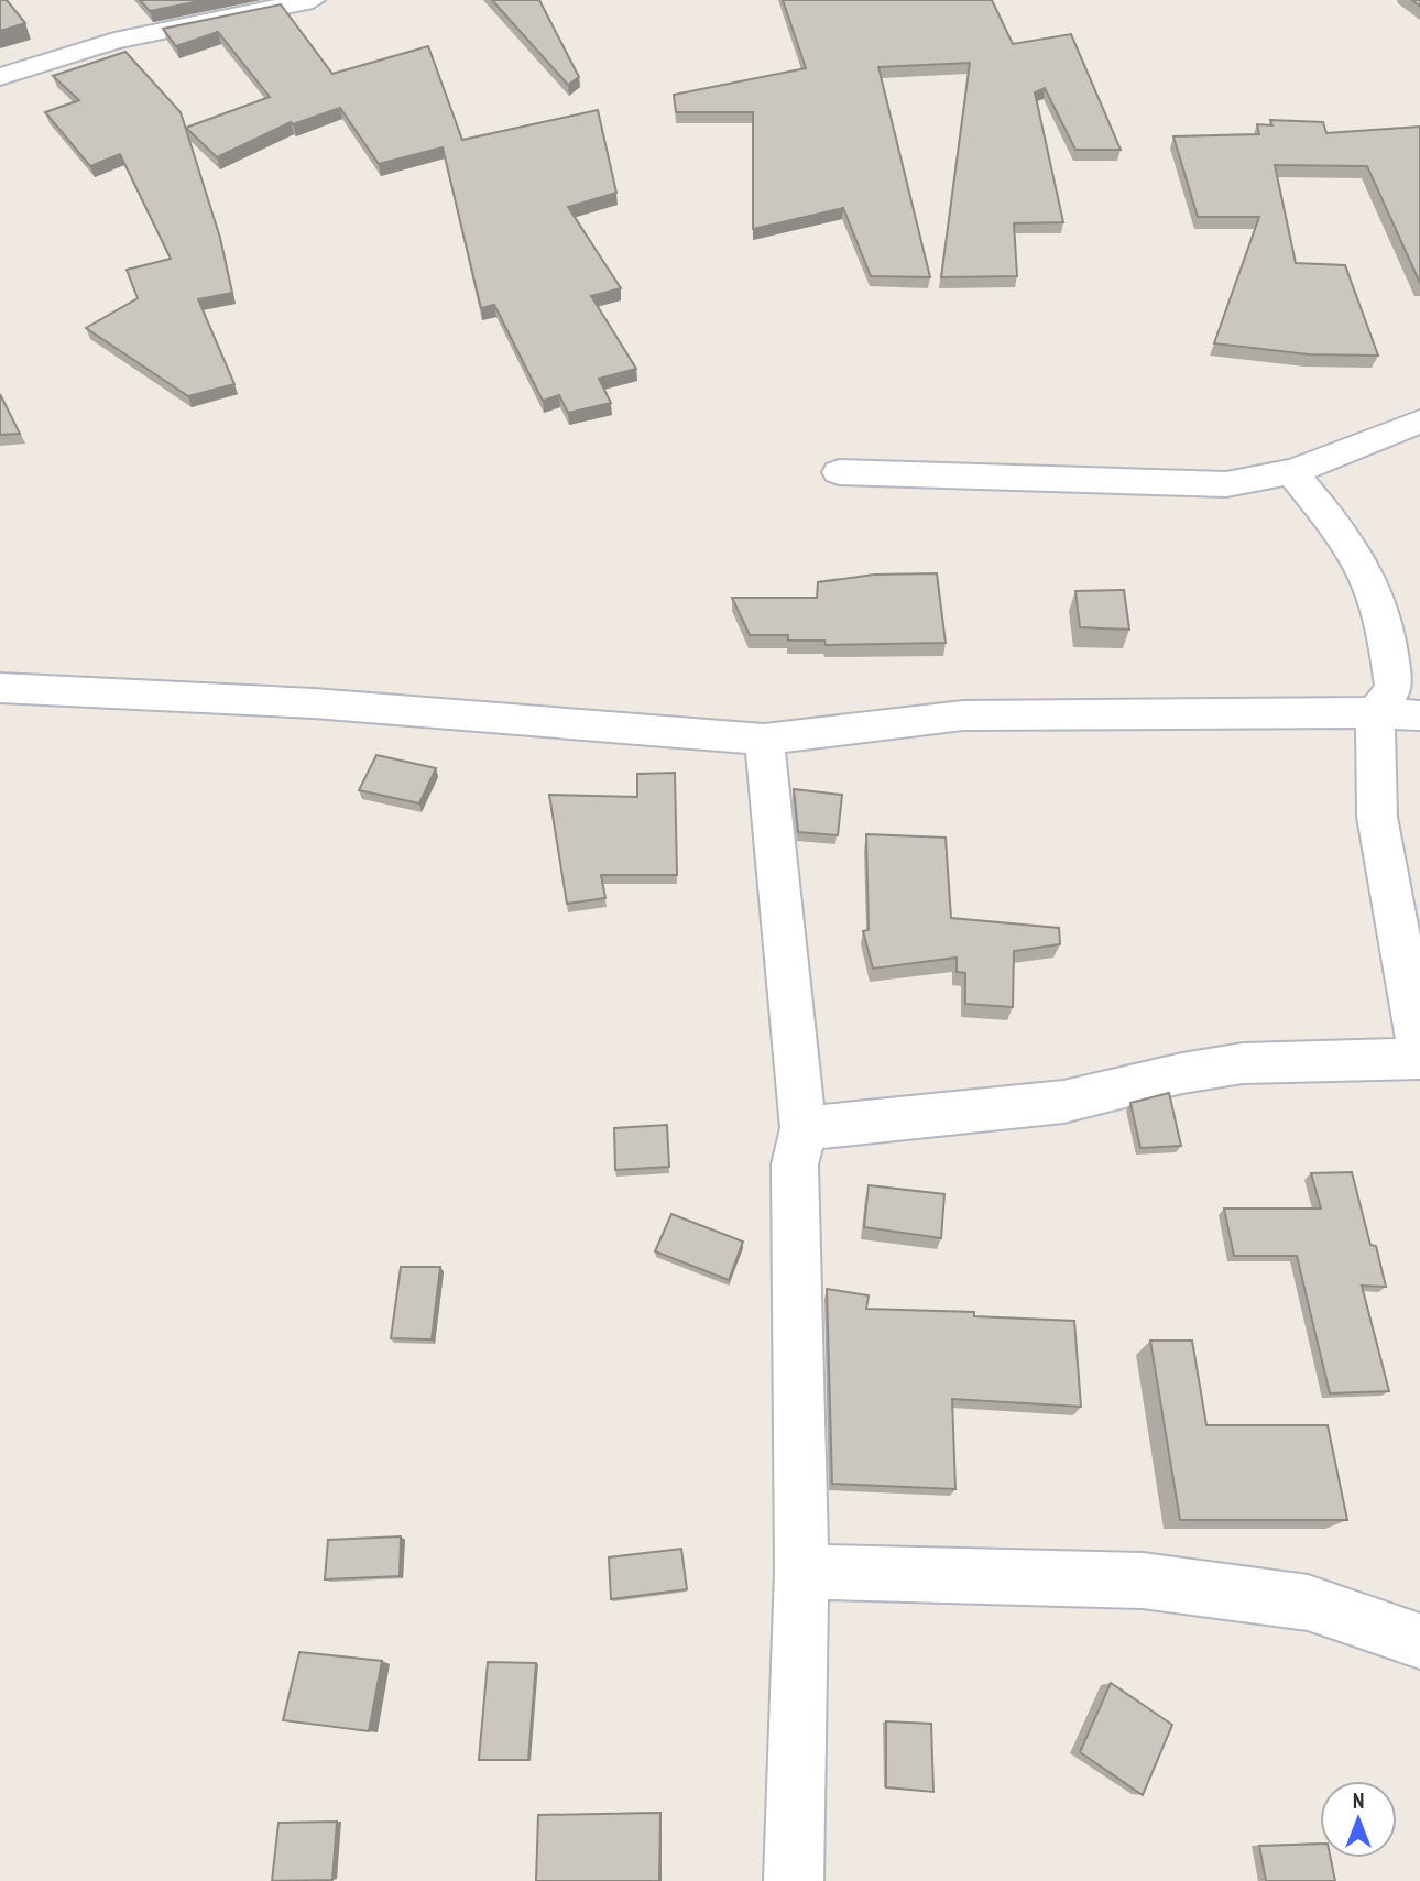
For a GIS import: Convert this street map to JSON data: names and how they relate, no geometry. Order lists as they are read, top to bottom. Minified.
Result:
{"north":"top"}
